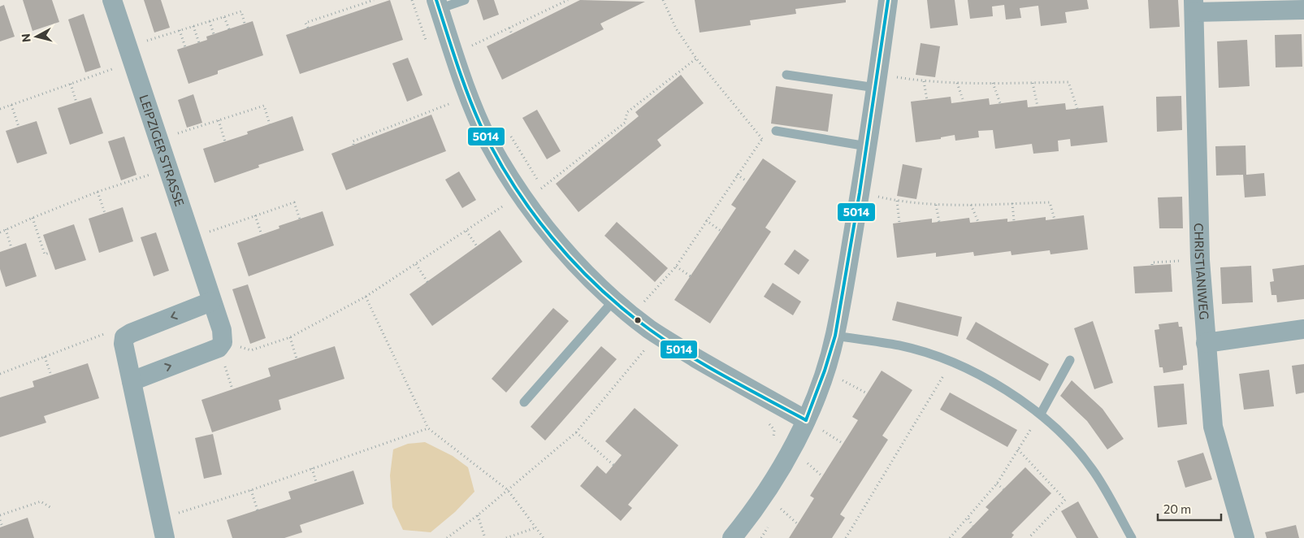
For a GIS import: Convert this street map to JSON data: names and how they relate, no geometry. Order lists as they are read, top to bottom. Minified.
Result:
{"streets":{"street":["LEIPZIGER STRASSE","CHRISTIANIWEG"]},"lines":["transit line 5014"],"scale_bar":"20 m","north":"left"}
